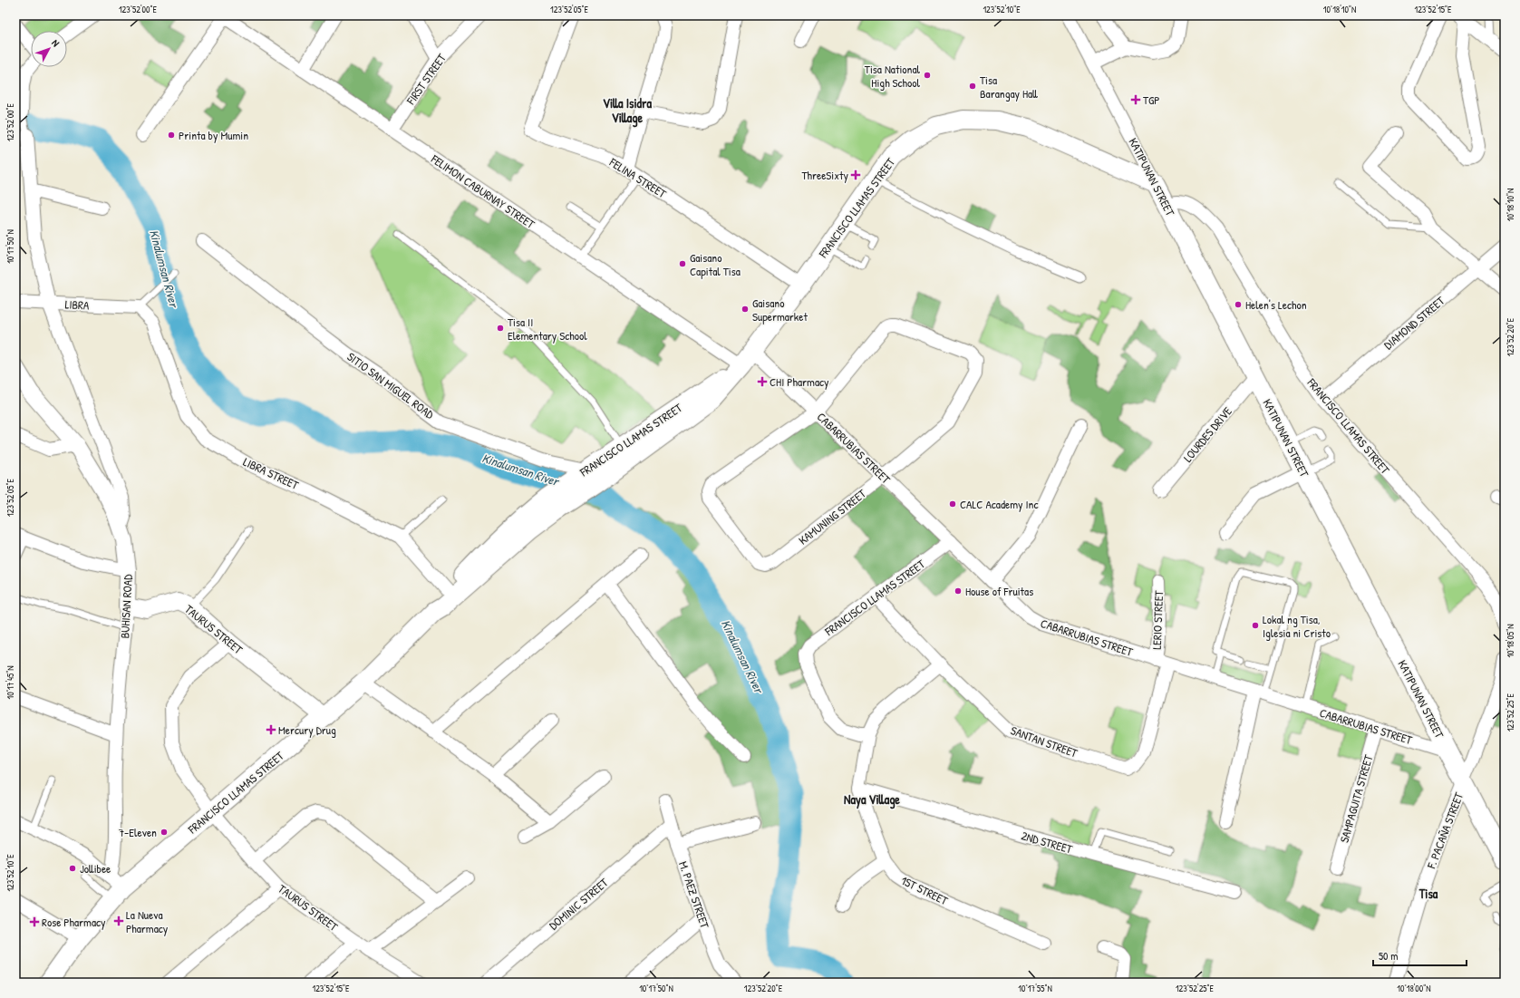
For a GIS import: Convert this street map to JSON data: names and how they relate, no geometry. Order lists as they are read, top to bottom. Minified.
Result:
{"streets":{"main road":["KATIPUNAN STREET","FRANCISCO LLAMAS STREET"],"street":["FIRST STREET","FELINA STREET","FELIMON CABURNAY STREET","LIBRA","DIAMOND STREET","SITIO SAN MIGUEL ROAD","LOURDES DRIVE","CABARRUBIAS STREET","LIBRA STREET","KAMUNING STREET","BUHISAN ROAD","LERIO STREET","TAURUS STREET","SANTAN STREET","SAMPAGUITA STREET","F. PACAÑA STREET","2ND STREET","1ST STREET","M. PAEZ STREET","DOMINIC STREET"]},"crossings":[["FIRST STREET","FELIMON CABURNAY STREET"],["KATIPUNAN STREET","FRANCISCO LLAMAS STREET"],["KATIPUNAN STREET","LOURDES DRIVE"],["KATIPUNAN STREET","CABARRUBIAS STREET"],["KATIPUNAN STREET","F. PACAÑA STREET"],["FELINA STREET","FRANCISCO LLAMAS STREET"],["FELIMON CABURNAY STREET","FRANCISCO LLAMAS STREET"],["FRANCISCO LLAMAS STREET","DIAMOND STREET"],["FRANCISCO LLAMAS STREET","SITIO SAN MIGUEL ROAD"],["FRANCISCO LLAMAS STREET","CABARRUBIAS STREET"],["FRANCISCO LLAMAS STREET","LIBRA STREET"],["FRANCISCO LLAMAS STREET","BUHISAN ROAD"],["FRANCISCO LLAMAS STREET","TAURUS STREET"],["FRANCISCO LLAMAS STREET","SANTAN STREET"],["FRANCISCO LLAMAS STREET","1ST STREET"],["LIBRA","LIBRA STREET"],["CABARRUBIAS STREET","KAMUNING STREET"],["CABARRUBIAS STREET","LERIO STREET"],["CABARRUBIAS STREET","SANTAN STREET"],["CABARRUBIAS STREET","SAMPAGUITA STREET"],["BUHISAN ROAD","TAURUS STREET"],["LERIO STREET","SANTAN STREET"],["SANTAN STREET","1ST STREET"],["2ND STREET","1ST STREET"],["M. PAEZ STREET","DOMINIC STREET"]],"districts":["Villa Isidra Village","Naya Village","Tisa"],"water":["Kinalumsan River"],"places":{"other":["Tisa National High School","Tisa Barangay Hall","Printa by Mumin","Gaisano Capital Tisa","Helen's Lechon","Gaisano Supermarket","Tisa II Elementary School","CALC Academy Inc","House of Fruitas","Lokal ng Tisa, Iglesia ni Cristo","7-Eleven","Jollibee"],"health":["TGP","ThreeSixty","CHI Pharmacy","Mercury Drug","La Nueva Pharmacy","Rose Pharmacy"]},"scale_bar":"50 m","north":"top right","coordinates":["123°52'00\"E","123°52'05\"E","123°52'10\"E","10°18'10\"N","123°52'15\"E","10°17'50\"N","123°52'20\"E","10°18'05\"N","10°17'45\"N","123°52'25\"E","10°17'55\"N","10°18'00\"N"]}
